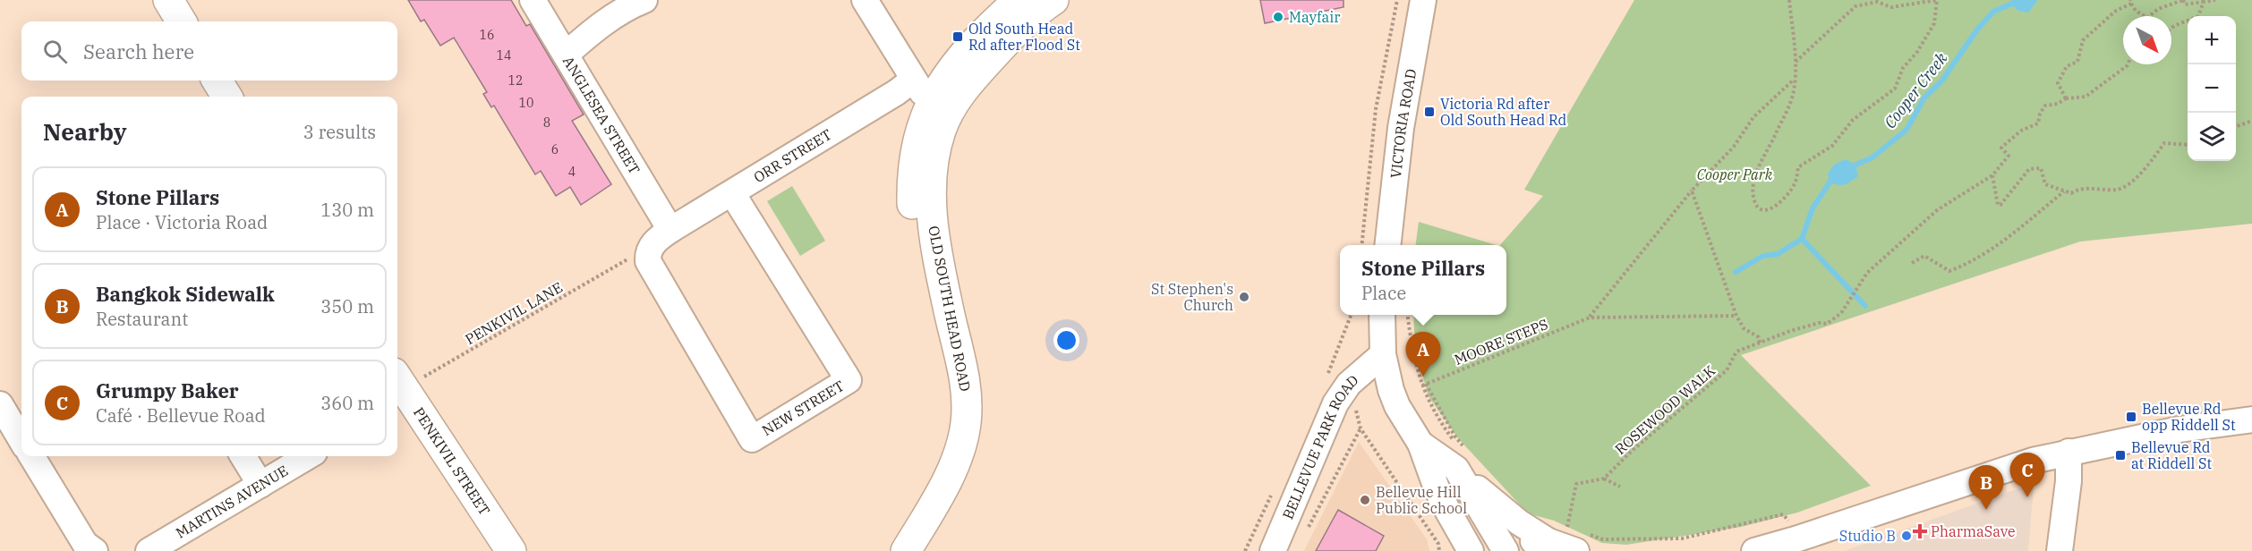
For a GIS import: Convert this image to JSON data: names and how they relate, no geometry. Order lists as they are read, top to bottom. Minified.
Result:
{"streets":{"main road":["OLD SOUTH HEAD ROAD","PENKIVIL STREET"],"street":["ANGLESEA STREET","VICTORIA ROAD","ORR STREET","NEW STREET","BELLEVUE PARK ROAD","MARTINS AVENUE"],"path":["PENKIVIL LANE","MOORE STEPS","ROSEWOOD WALK"]},"crossings":[["ANGLESEA STREET","ORR STREET"],["ANGLESEA STREET","NEW STREET"],["ORR STREET","OLD SOUTH HEAD ROAD"],["ORR STREET","NEW STREET"],["PENKIVIL LANE","PENKIVIL STREET"]],"water":["Cooper Creek"],"parks":["Cooper Park"],"places":{"other":["Mayfair","St Stephen's Church","Bellevue Hill Public School","Studio B"],"transit":["Old South Head Rd after Flood St","Victoria Rd after Old South Head Rd","Bellevue Rd opp Riddell St","Bellevue Rd at Riddell St"],"health":["PharmaSave"]},"house_numbers":["16","14","12","10","8","6","4"],"north":"bottom right","page":{"map_buttons":["+","−"],"search":"Search here","heading":["Nearby","3 results"],"list":[{"mark":"A","name":"Stone Pillars","note":"Place · Victoria Road","value":"130 m"},{"mark":"B","name":"Bangkok Sidewalk","note":"Restaurant","value":"350 m"},{"mark":"C","name":"Grumpy Baker","note":"Café · Bellevue Road","value":"360 m"}],"popup":["Stone Pillars","Place"],"pins":["A","C","B"]}}
